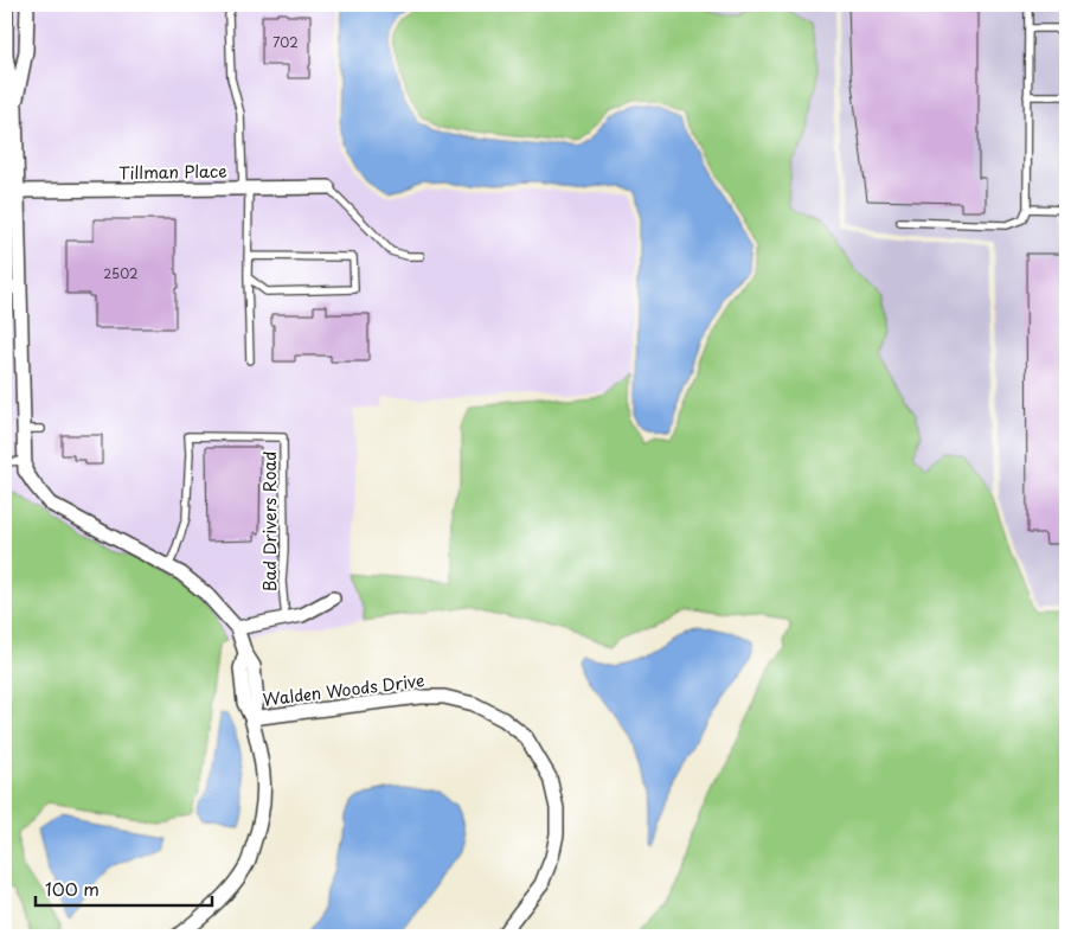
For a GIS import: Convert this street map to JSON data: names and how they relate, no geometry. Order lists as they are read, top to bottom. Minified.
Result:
{"streets":{"street":["Tillman Place","Walden Woods Drive"],"lane":["Bad Drivers Road"]},"crossings":[["Tillman Place","Walden Woods Drive"],["Bad Drivers Road","Walden Woods Drive"]],"house_numbers":["702","2502"],"scale_bar":"100 m"}
